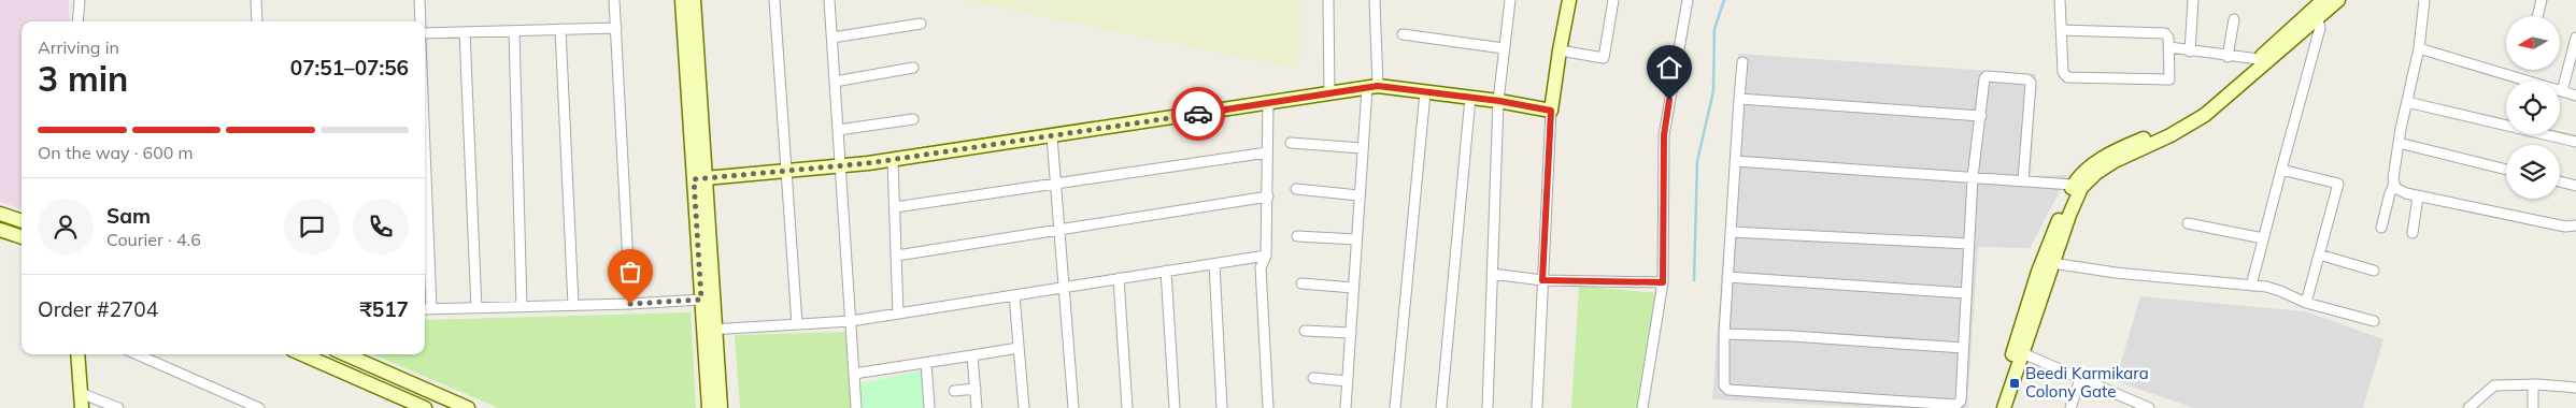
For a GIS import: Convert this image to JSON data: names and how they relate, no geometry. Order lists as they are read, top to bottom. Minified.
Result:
{"places":{"transit":["Beedi Karmikara Colony Gate"]},"north":"left","page":{"heading":["3 min","Arriving in","07:51–07:56"],"panel":["Sam","Courier · 4.6","Order #2704","₹517"],"bar":"On the way · 600 m"}}
